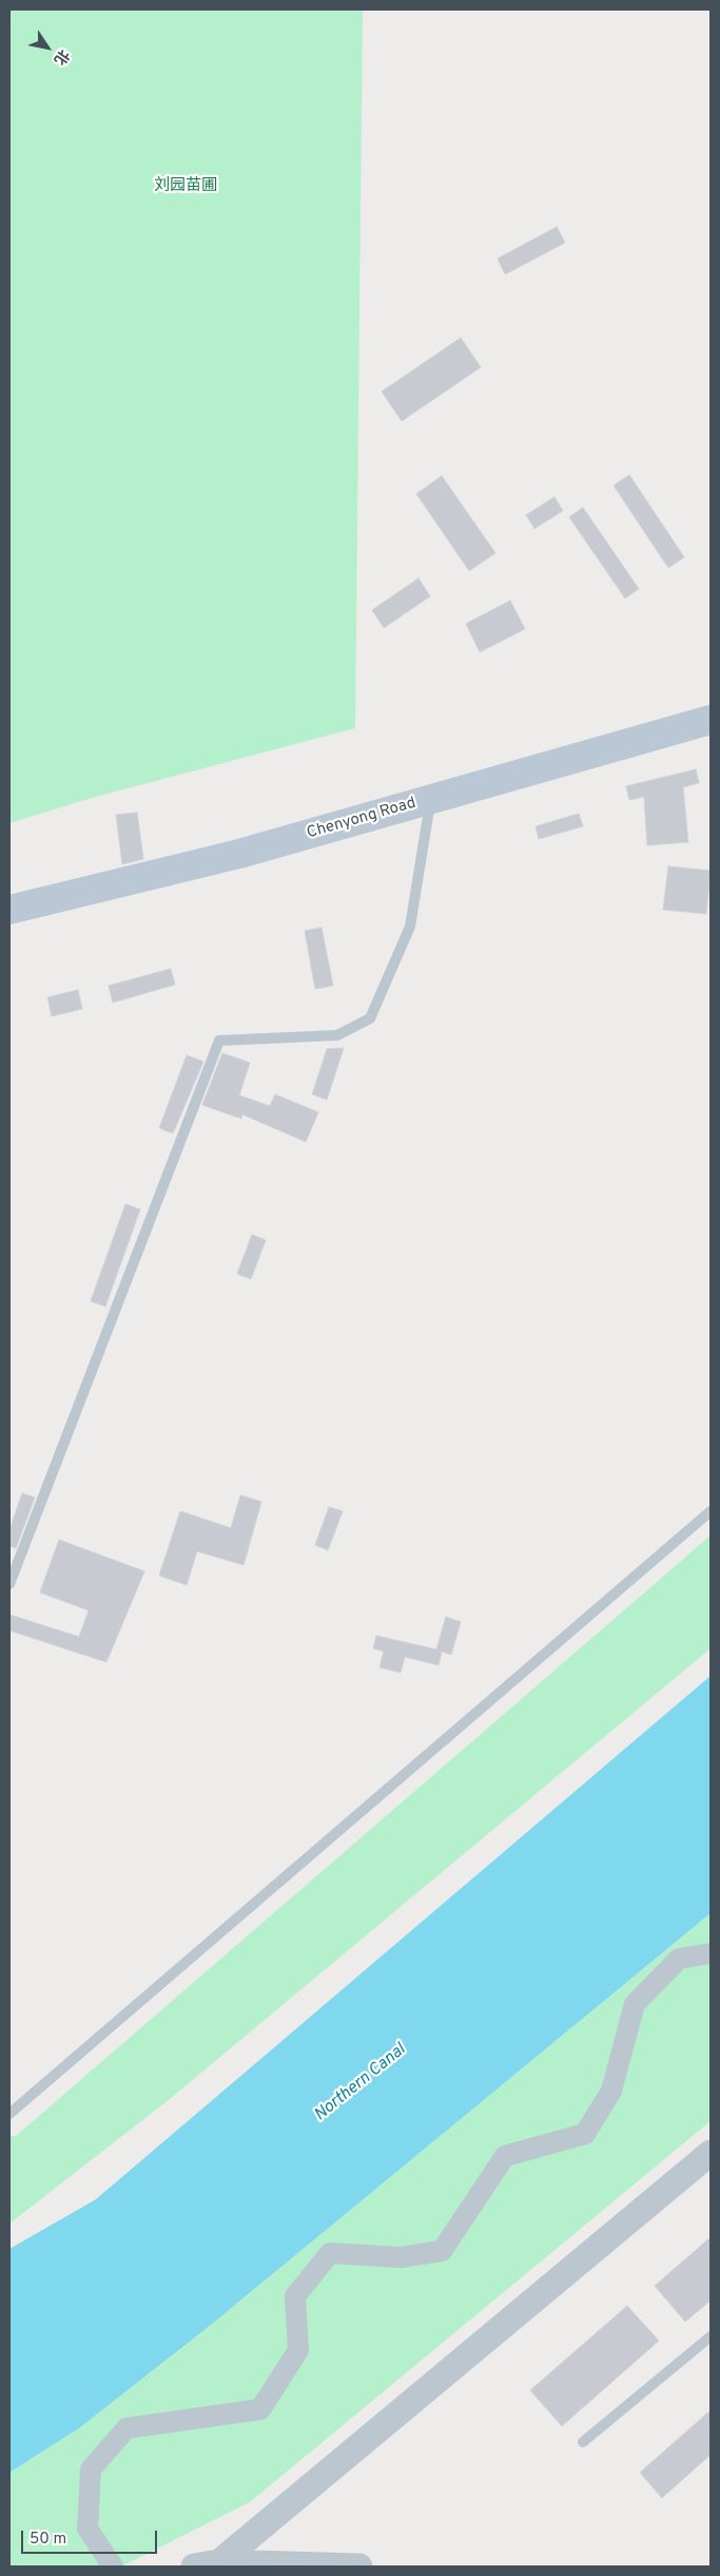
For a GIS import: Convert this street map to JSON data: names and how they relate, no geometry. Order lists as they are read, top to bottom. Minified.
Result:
{"streets":{"main road":["Chenyong Road"]},"water":["Northern Canal"],"parks":["刘园苗圃"],"scale_bar":"50 m","north":"bottom right"}
